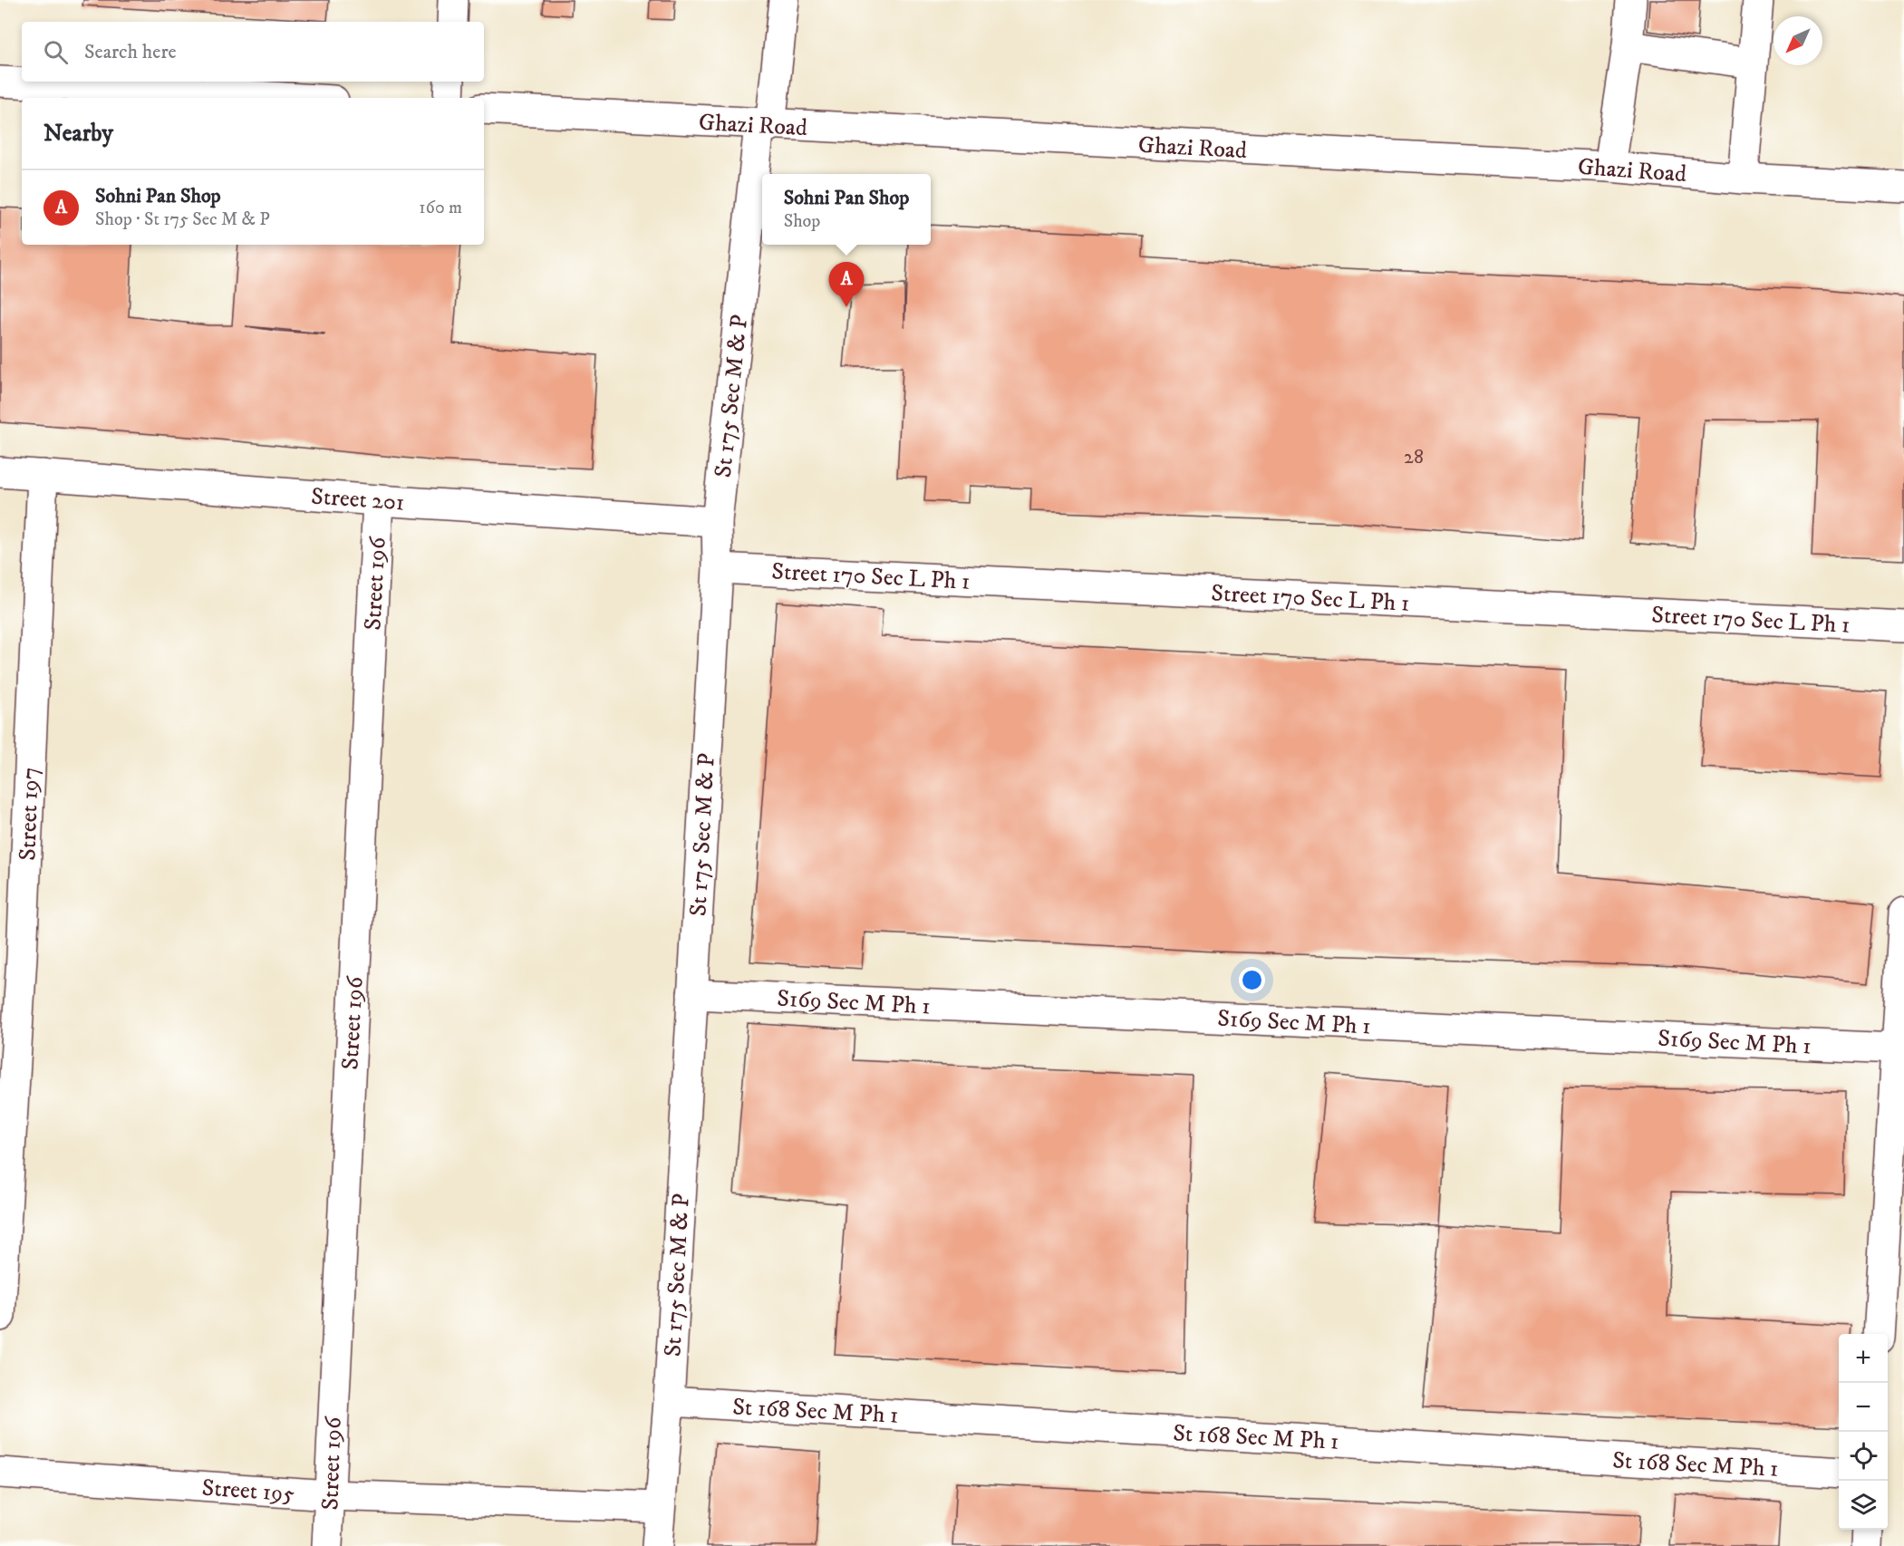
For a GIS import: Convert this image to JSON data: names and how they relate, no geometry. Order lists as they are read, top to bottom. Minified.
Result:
{"streets":{"street":["Ghazi Road","St 175 Sec M & P","Street 201","Street 170 Sec L Ph 1","Street 196","Street 197","S169 Sec M Ph 1","St 168 Sec M Ph 1","Street 195"]},"crossings":[["Ghazi Road","St 175 Sec M & P"],["St 175 Sec M & P","Street 201"],["St 175 Sec M & P","Street 170 Sec L Ph 1"],["St 175 Sec M & P","S169 Sec M Ph 1"],["St 175 Sec M & P","St 168 Sec M Ph 1"],["St 175 Sec M & P","Street 195"],["Street 201","Street 196"],["Street 201","Street 197"],["Street 196","Street 195"]],"house_numbers":["28"],"north":"bottom left","page":{"search":"Search here","heading":"Nearby","list":[{"mark":"A","name":"Sohni Pan Shop","note":"Shop · St 175 Sec M & P","value":"160 m"}],"popup":["Sohni Pan Shop","Shop"],"pins":"A","map_buttons":["+","−"]}}
